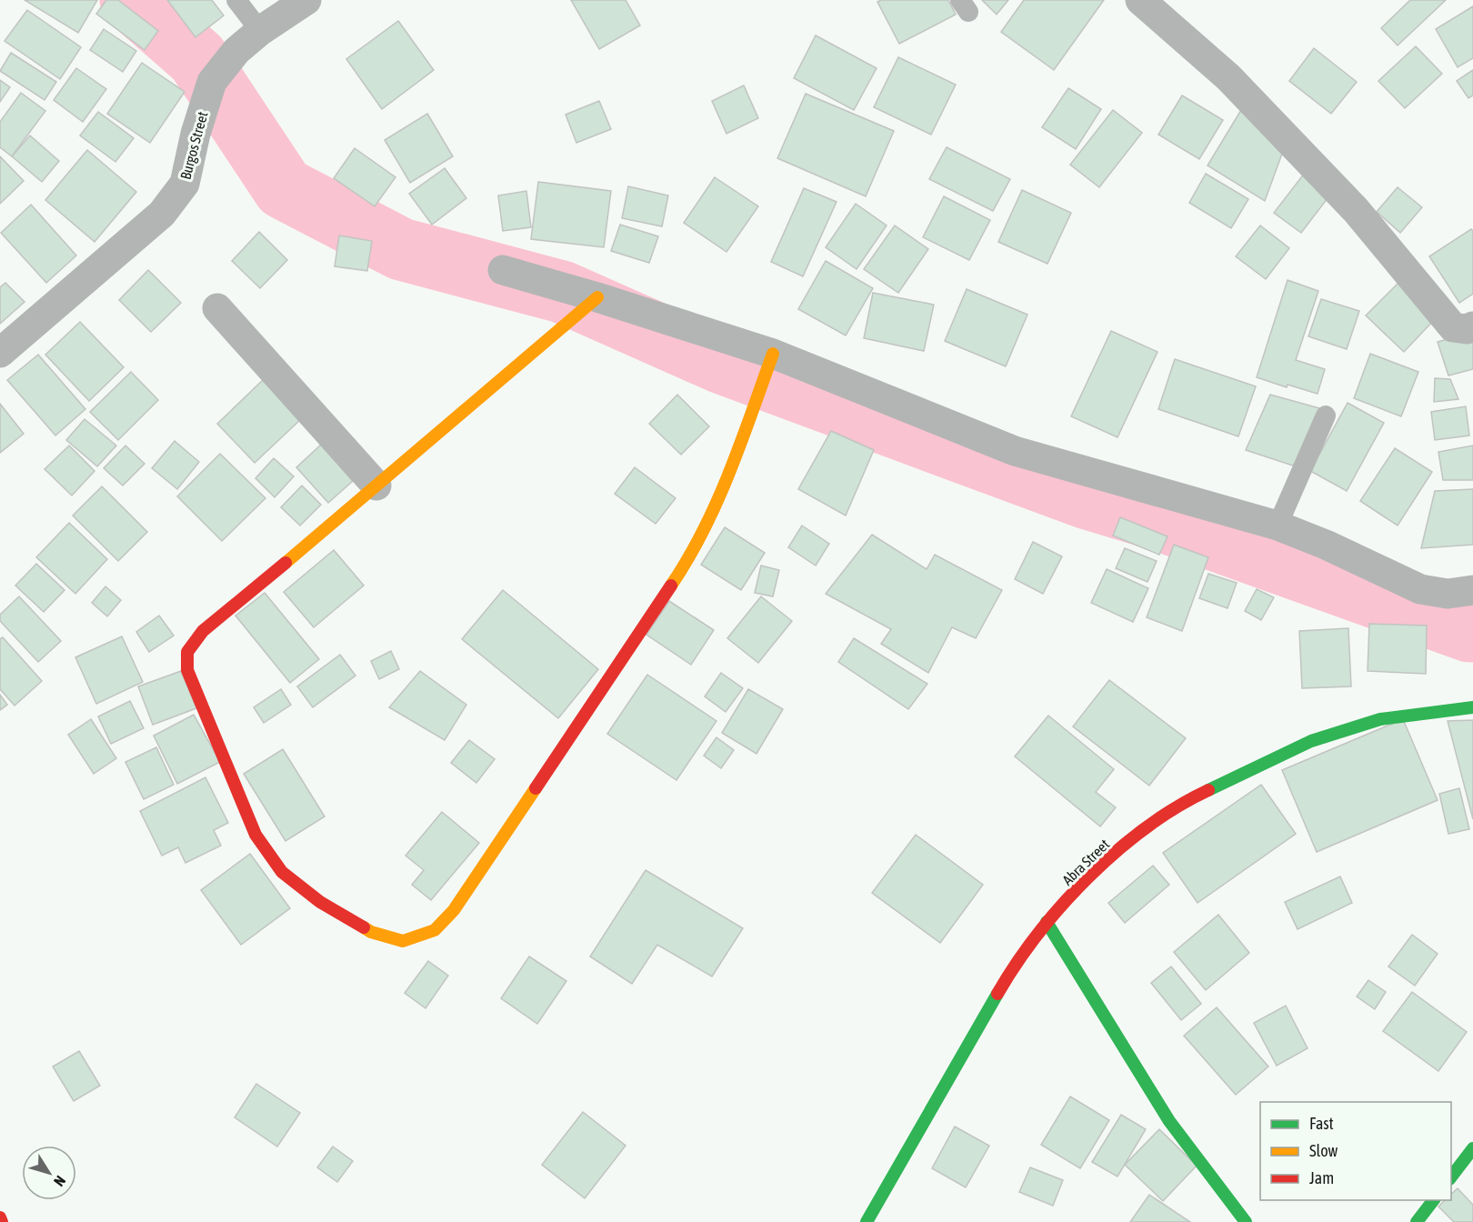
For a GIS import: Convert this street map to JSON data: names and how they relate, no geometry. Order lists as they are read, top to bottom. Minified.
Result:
{"streets":{"street":["Burgos Street","Abra Street"]},"legend":["Fast","Slow","Jam"],"north":"bottom right"}
